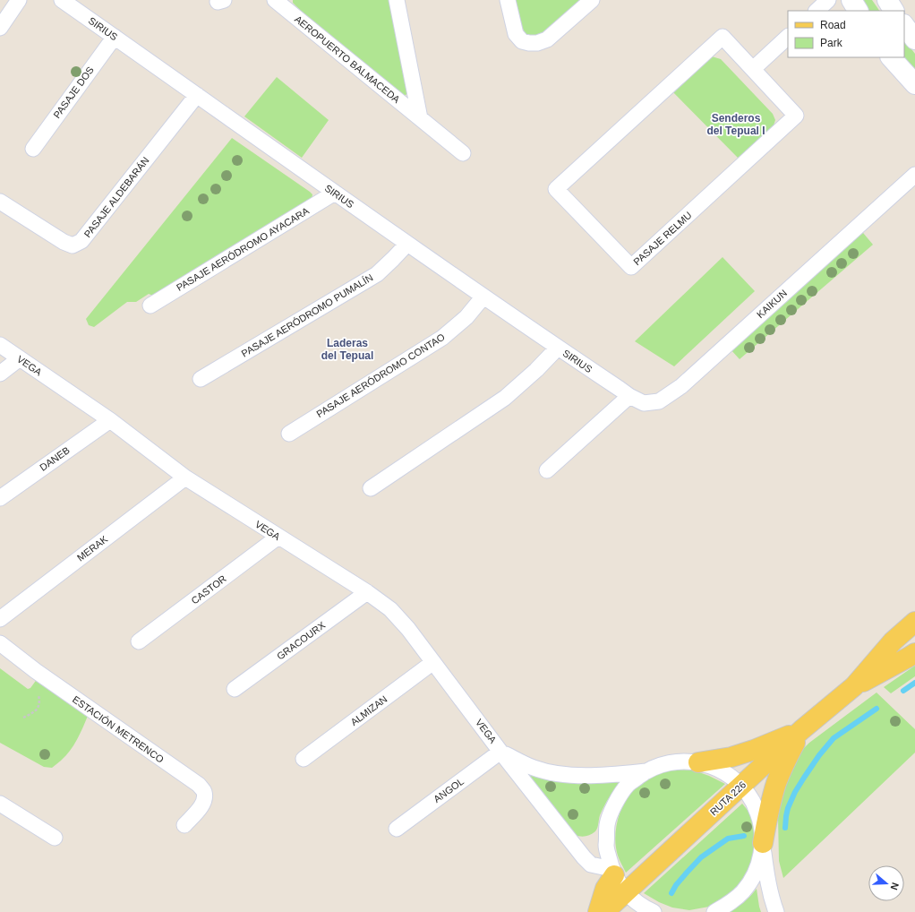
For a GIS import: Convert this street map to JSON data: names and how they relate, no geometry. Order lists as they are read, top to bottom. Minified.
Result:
{"streets":{"main road":["RUTA 226"],"street":["SIRIUS","AEROPUERTO BALMACEDA","PASAJE DOS","PASAJE ALDEBARÁN","PASAJE RELMU","PASAJE AERÓDROMO AYACARA","KAIKUN","PASAJE AERÓDROMO PUMALÍN","VEGA","PASAJE AERÓDROMO CONTAO","DANEB","MERAK","CASTOR","GRACOURX","ALMIZAN","ESTACIÓN METRENCO","ANGOL"]},"crossings":[["SIRIUS","PASAJE DOS"],["SIRIUS","PASAJE ALDEBARÁN"],["SIRIUS","PASAJE AERÓDROMO AYACARA"],["SIRIUS","KAIKUN"],["SIRIUS","PASAJE AERÓDROMO PUMALÍN"],["SIRIUS","PASAJE AERÓDROMO CONTAO"],["VEGA","DANEB"],["VEGA","MERAK"],["VEGA","CASTOR"],["VEGA","GRACOURX"],["VEGA","ALMIZAN"],["VEGA","ANGOL"]],"districts":["Senderos del Tepual I","Laderas del Tepual"],"legend":["Road","Park"],"north":"right"}
